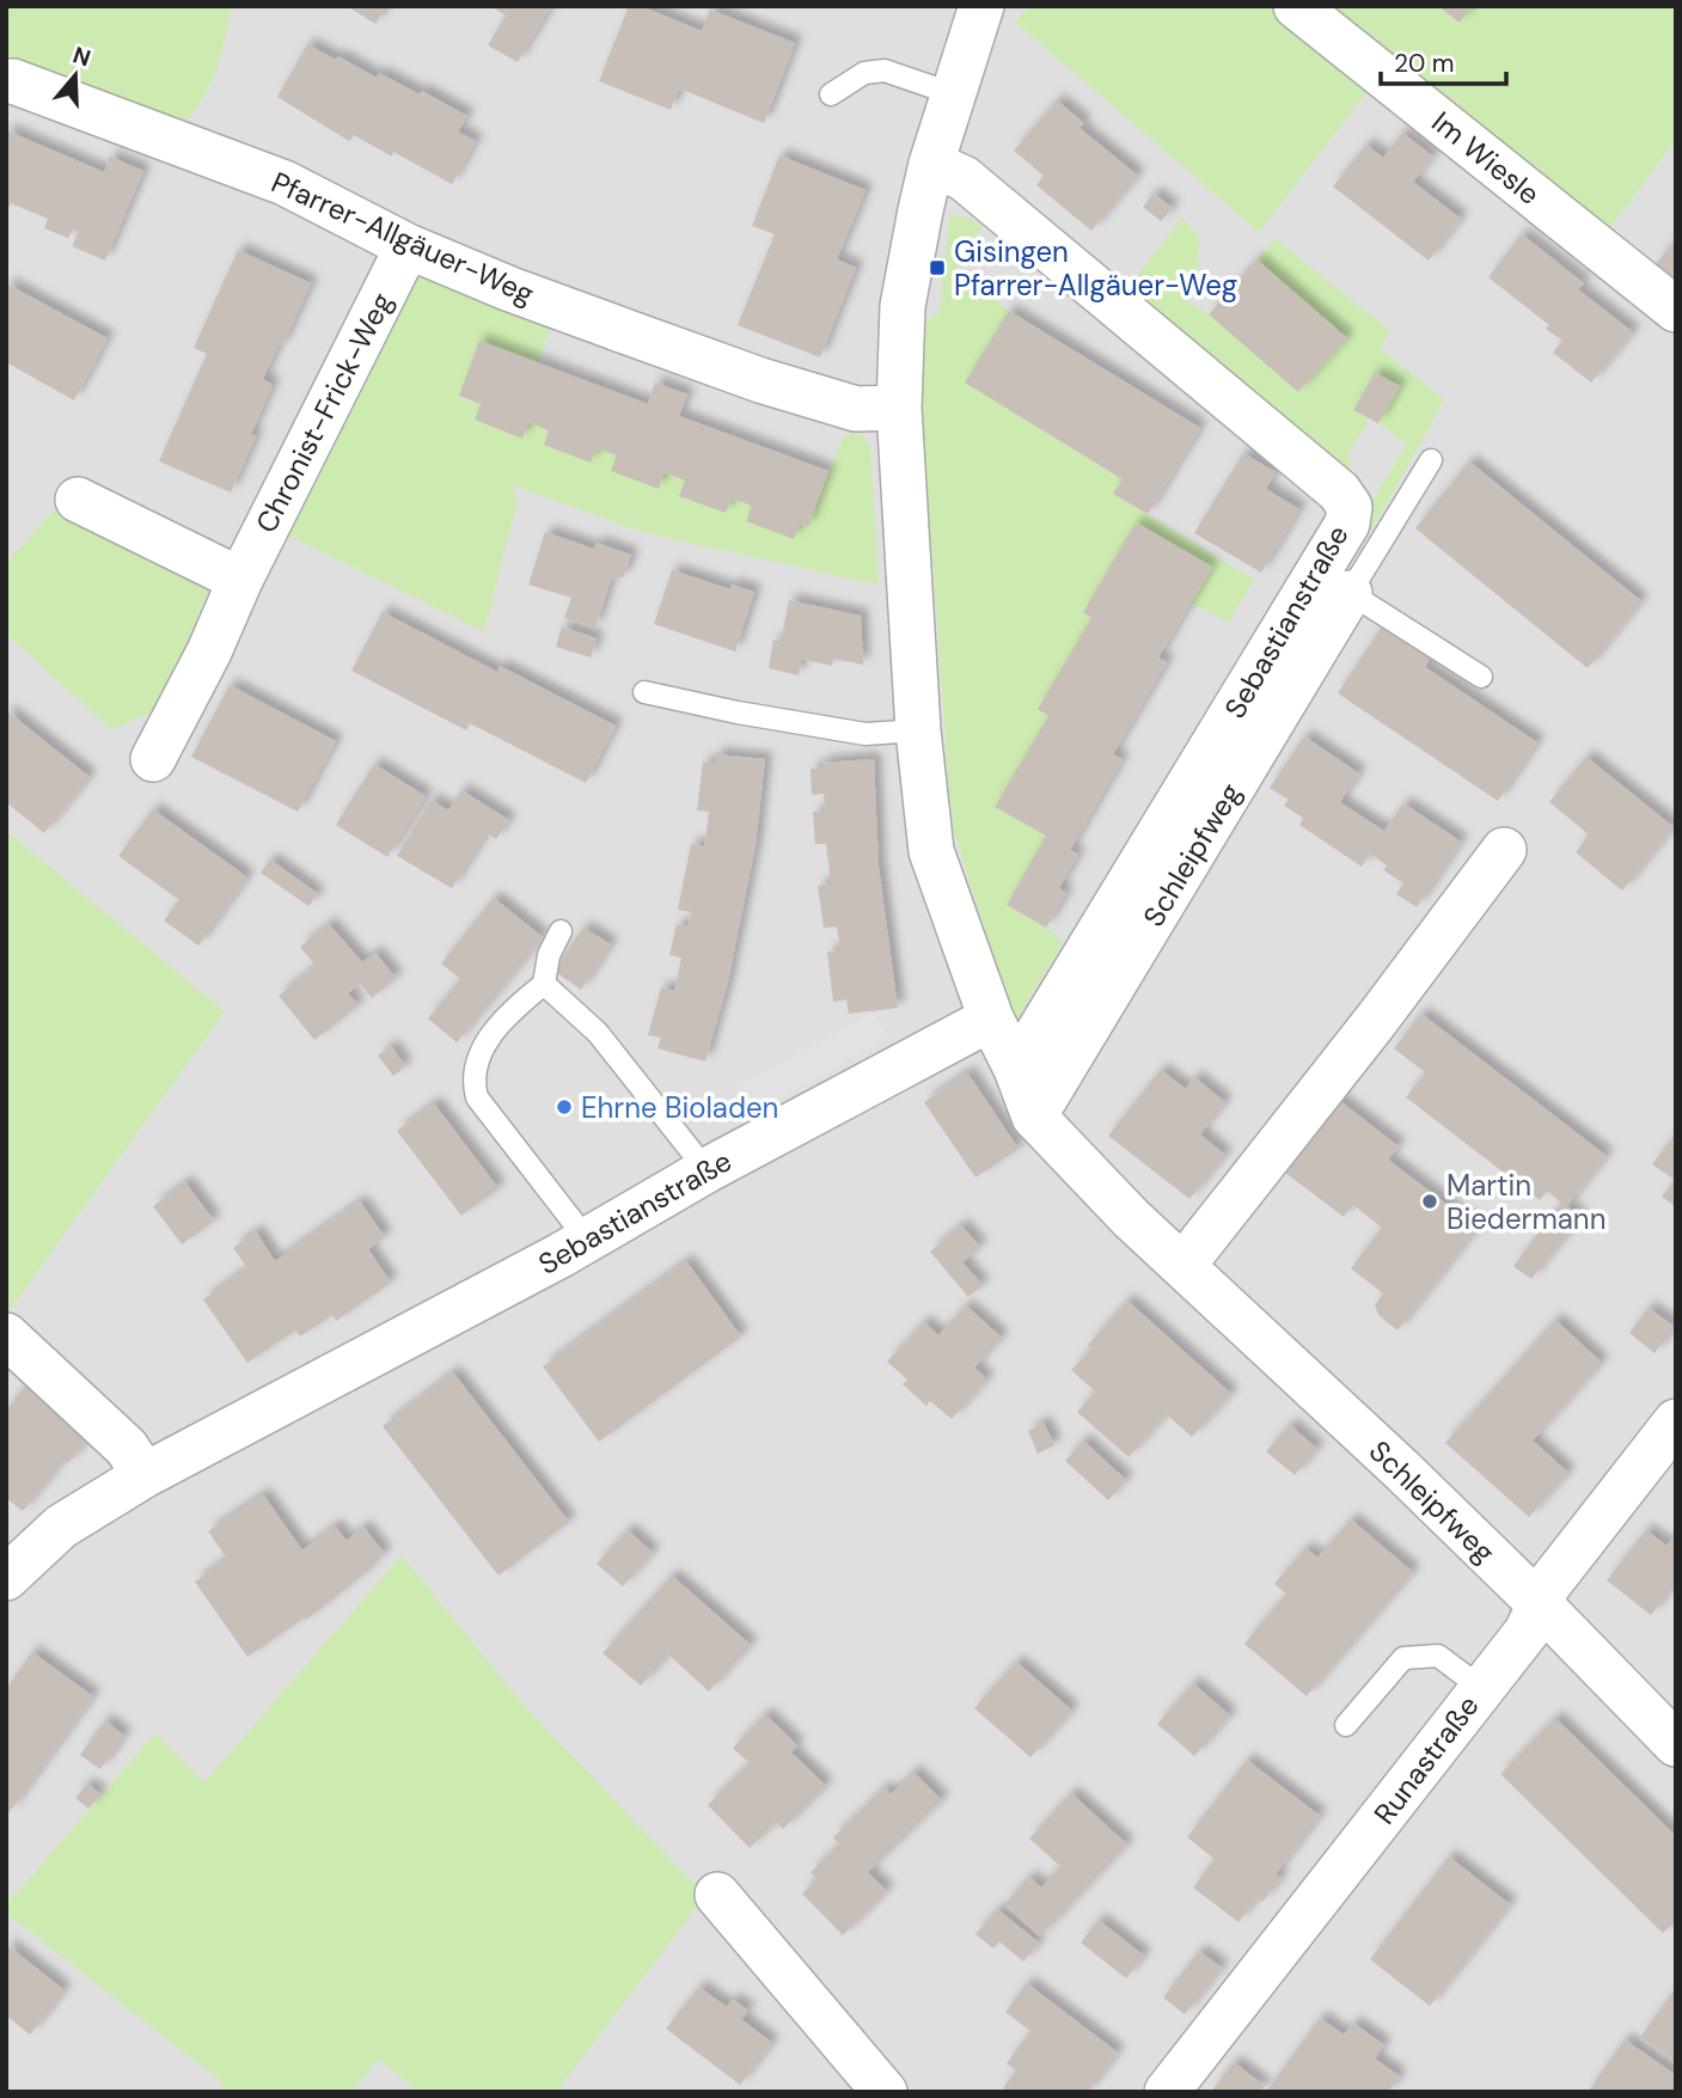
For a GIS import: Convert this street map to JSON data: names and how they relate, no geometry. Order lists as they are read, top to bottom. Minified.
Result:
{"streets":{"street":["Im Wiesle","Pfarrer-Allgäuer-Weg","Chronist-Frick-Weg","Sebastianstraße","Schleipfweg","Runastraße"]},"crossings":[["Pfarrer-Allgäuer-Weg","Chronist-Frick-Weg"],["Sebastianstraße","Schleipfweg"],["Schleipfweg","Runastraße"]],"places":{"transit":["Gisingen Pfarrer-Allgäuer-Weg"],"other":["Ehrne Bioladen","Martin Biedermann"]},"scale_bar":"20 m","north":"top"}
